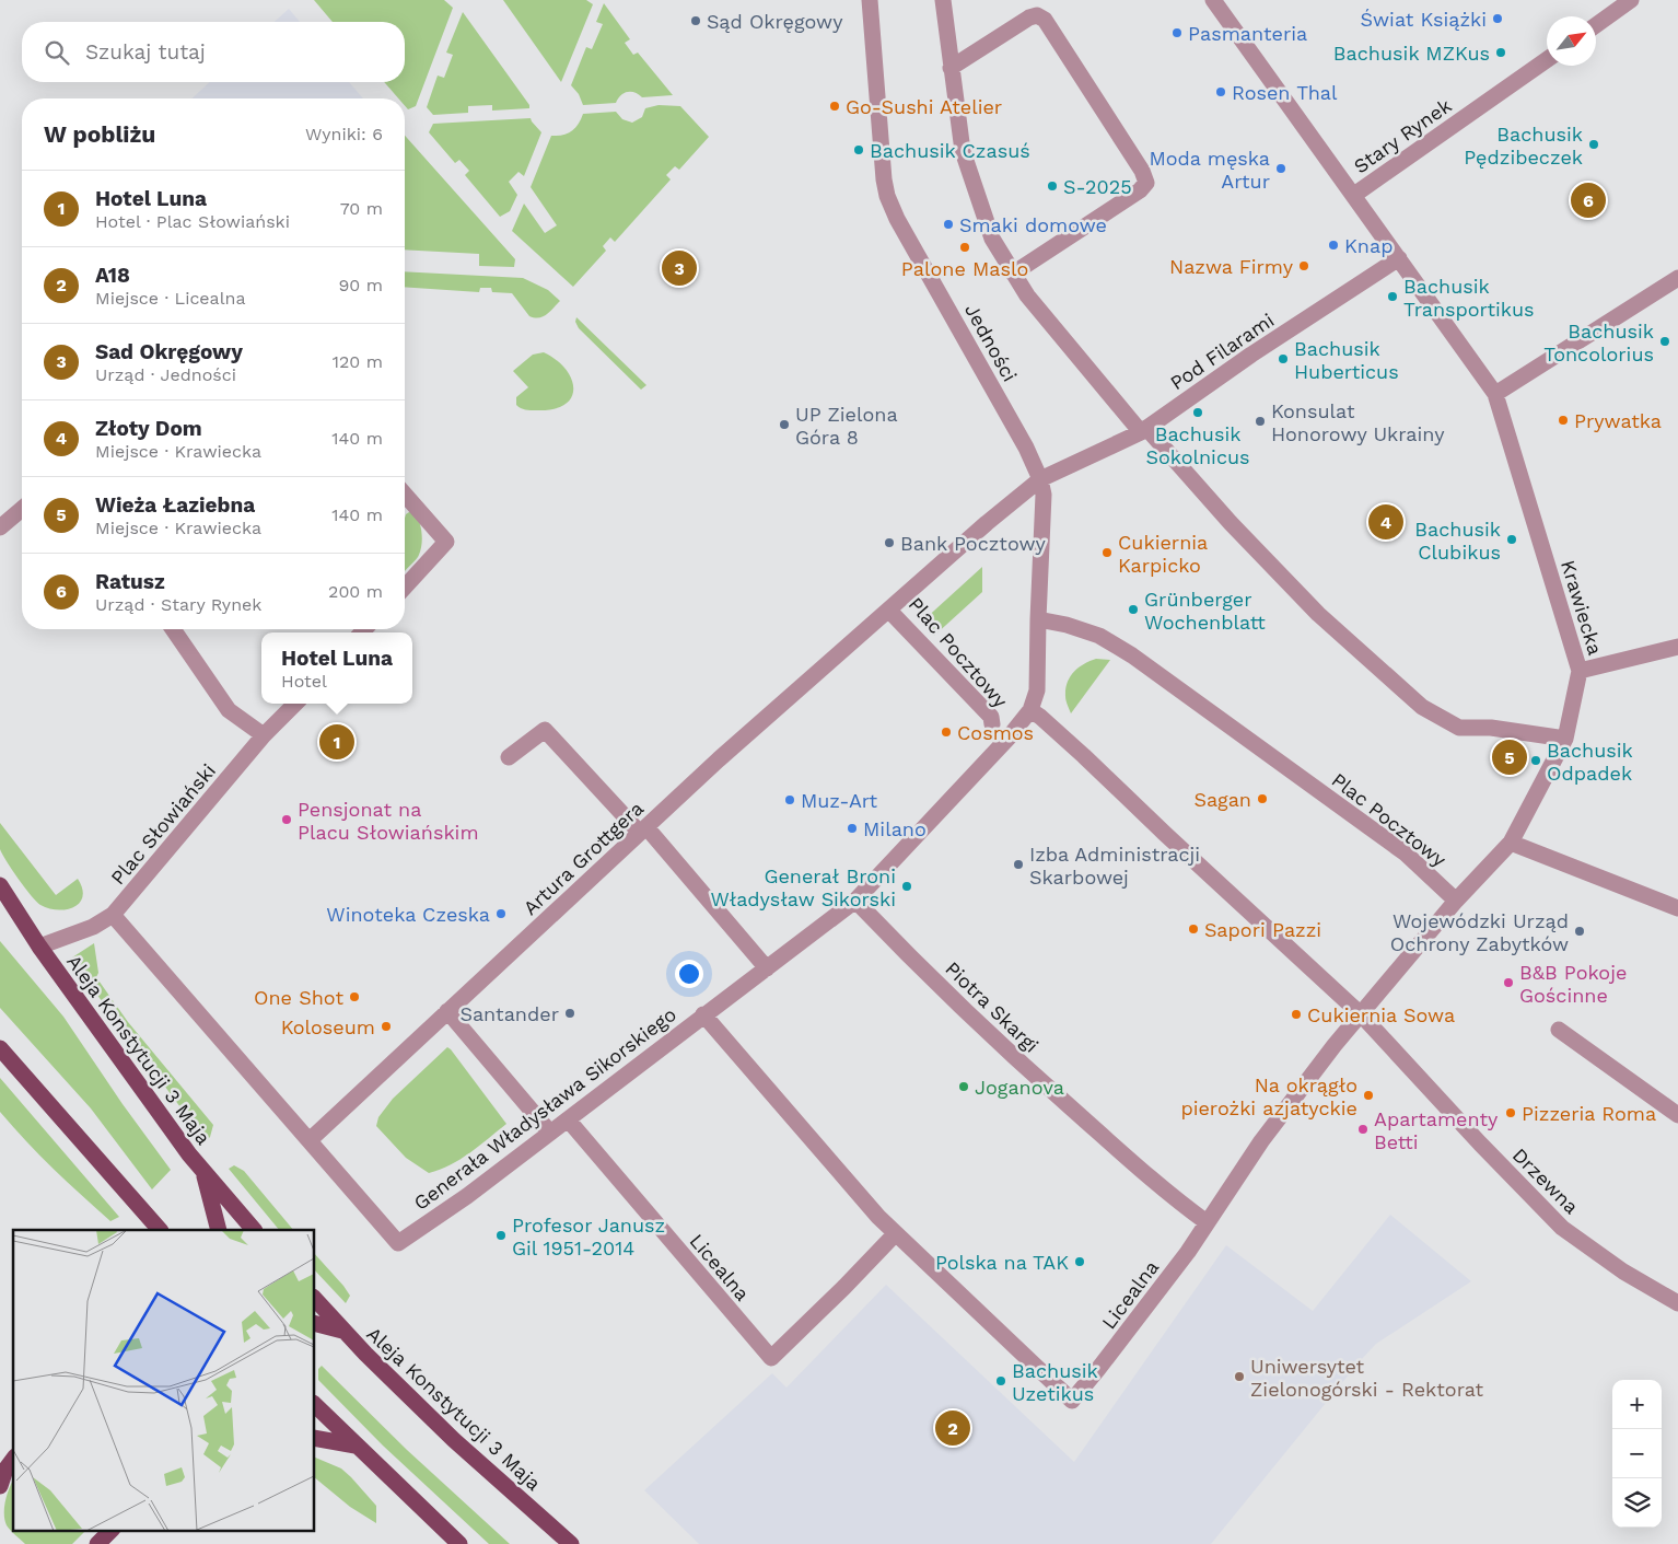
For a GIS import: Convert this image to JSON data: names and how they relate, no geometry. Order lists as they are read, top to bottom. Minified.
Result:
{"streets":{"main road":["Aleja Konstytucji 3 Maja"],"street":["Stary Rynek","Jedności","Pod Filarami","Krawiecka","Plac Pocztowy","Plac Słowiański","Artura Grottgera","Piotra Skargi","Generała Władysława Sikorskiego","Drzewna","Licealna"]},"crossings":[["Stary Rynek","Pod Filarami"],["Stary Rynek","Krawiecka"],["Jedności","Pod Filarami"],["Jedności","Plac Pocztowy"],["Jedności","Generała Władysława Sikorskiego"],["Pod Filarami","Plac Pocztowy"],["Krawiecka","Plac Pocztowy"],["Plac Pocztowy","Artura Grottgera"],["Plac Pocztowy","Generała Władysława Sikorskiego"],["Plac Pocztowy","Drzewna"],["Plac Pocztowy","Licealna"],["Plac Słowiański","Aleja Konstytucji 3 Maja"],["Plac Słowiański","Generała Władysława Sikorskiego"],["Artura Grottgera","Generała Władysława Sikorskiego"],["Piotra Skargi","Generała Władysława Sikorskiego"],["Piotra Skargi","Licealna"],["Generała Władysława Sikorskiego","Licealna"],["Drzewna","Licealna"]],"places":["Świat Książki","Sąd Okręgowy","Pasmanteria","Bachusik MZKus","Rosen Thal","Go-Sushi Atelier","Bachusik Pędzibeczek","Bachusik Czasuś","Moda męska Artur","S-2025","Smaki domowe","Knap","Palone Maslo","Nazwa Firmy","Bachusik Transportikus","Bachusik Toncolorius","Bachusik Huberticus","Bachusik Sokolnicus","Prywatka","Konsulat Honorowy Ukrainy","UP Zielona Góra 8","Bachusik Clubikus","Bank Pocztowy","Cukiernia Karpicko","Grünberger Wochenblatt","Cosmos","Bachusik Odpadek","Sagan","Muz-Art","Pensjonat na Placu Słowiańskim","Milano","Izba Administracji Skarbowej","Generał Broni Władysław Sikorski","Winoteka Czeska","Sapori Pazzi","Wojewódzki Urząd Ochrony Zabytków","B&B Pokoje Gościnne","One Shot","Santander","Cukiernia Sowa","Koloseum","Joganova","Na okrągło pierożki azjatyckie","Pizzeria Roma","Apartamenty Betti","Profesor Janusz Gil 1951-2014","Polska na TAK","Uniwersytet Zielonogórski - Rektorat","Bachusik Uzetikus"],"north":"top right","page":{"search":"Szukaj tutaj","heading":["W pobliżu","Wyniki: 6"],"list":[{"mark":"1","name":"Hotel Luna","note":"Hotel · Plac Słowiański","value":"70 m"},{"mark":"2","name":"A18","note":"Miejsce · Licealna","value":"90 m"},{"mark":"3","name":"Sad Okręgowy","note":"Urząd · Jedności","value":"120 m"},{"mark":"4","name":"Złoty Dom","note":"Miejsce · Krawiecka","value":"140 m"},{"mark":"5","name":"Wieża Łaziebna","note":"Miejsce · Krawiecka","value":"140 m"},{"mark":"6","name":"Ratusz","note":"Urząd · Stary Rynek","value":"200 m"}],"pins":["6","3","4","1","5","2"],"popup":["Hotel Luna","Hotel"],"map_buttons":["+","−"]}}
